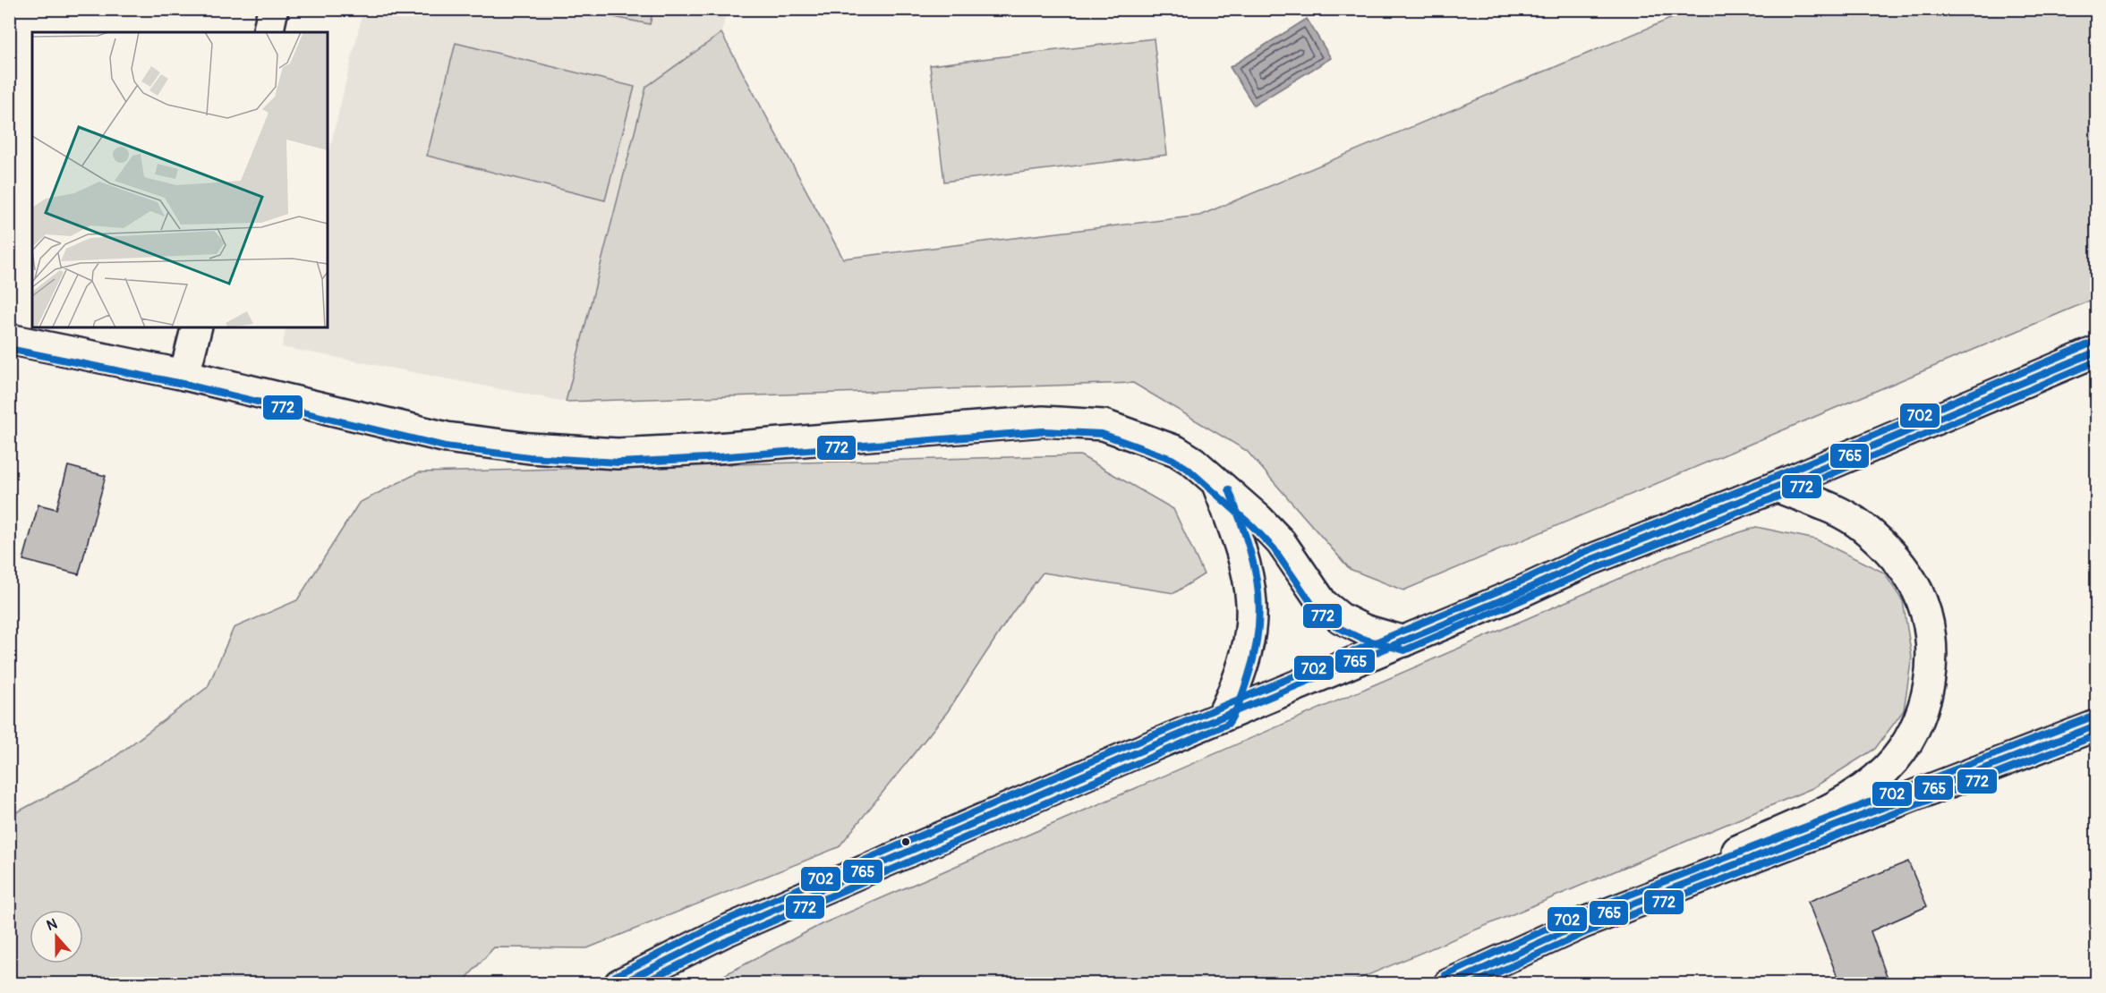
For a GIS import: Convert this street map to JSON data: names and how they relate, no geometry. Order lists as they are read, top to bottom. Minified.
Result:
{"lines":["transit line 702","transit line 772","transit line 765"],"north":"top"}
